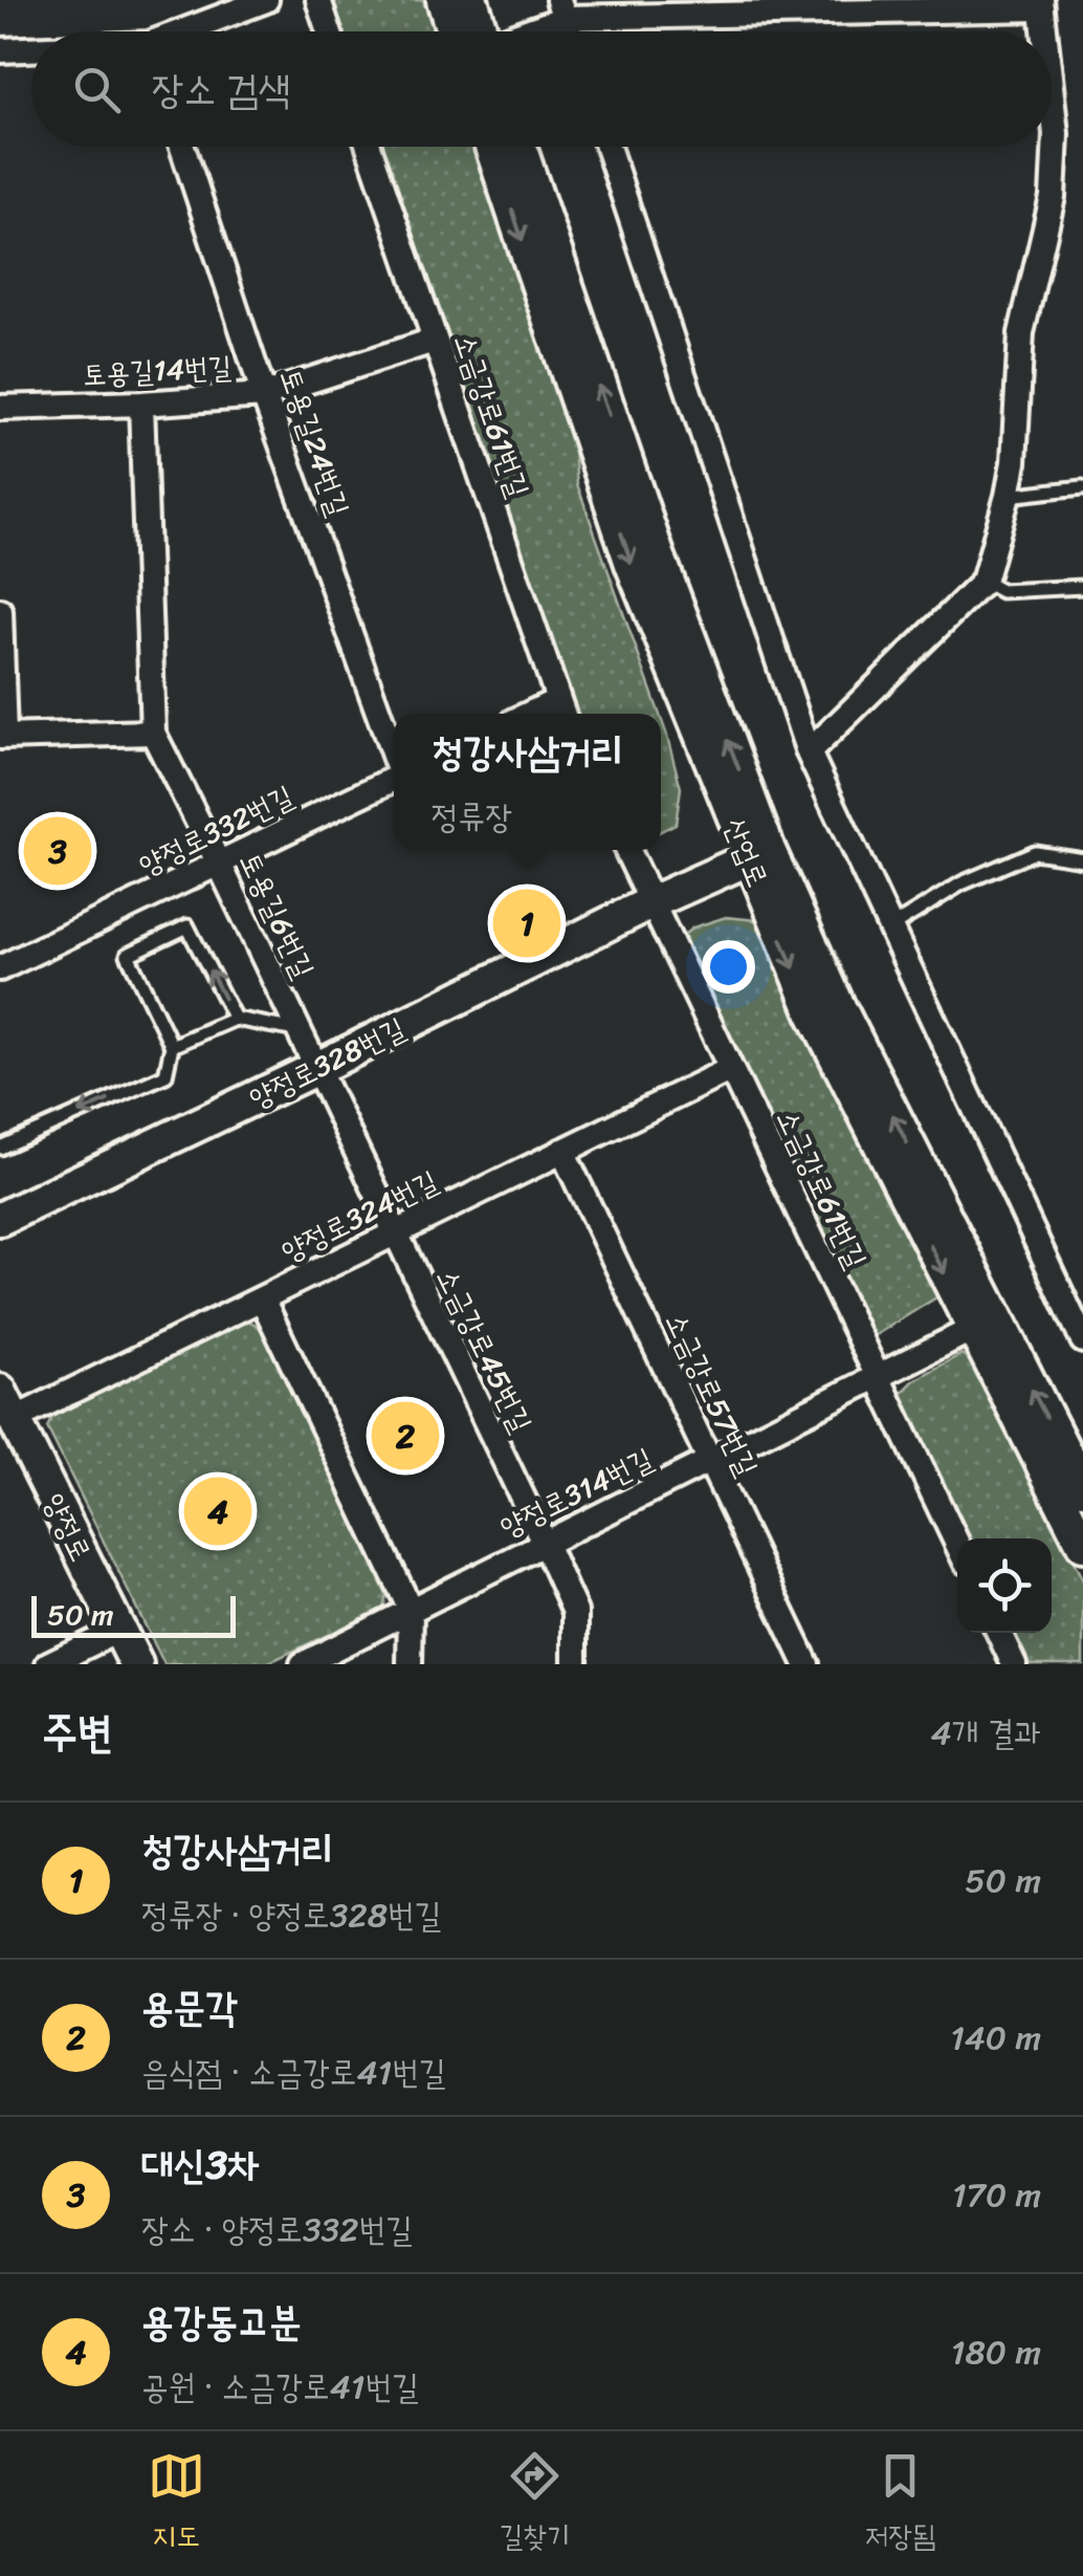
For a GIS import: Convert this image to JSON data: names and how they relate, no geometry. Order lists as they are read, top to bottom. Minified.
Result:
{"streets":{"street":["토용길14번길","소금강로61번길","토용길24번길","양정로332번길","산업로","토용길6번길","양정로328번길","양정로324번길","소금강로45번길","소금강로57번길","양정로314번길","양정로"]},"crossings":[["토용길14번길","소금강로61번길"],["토용길14번길","토용길24번길"],["토용길14번길","토용길6번길"],["소금강로61번길","양정로328번길"],["소금강로61번길","양정로324번길"],["소금강로61번길","양정로314번길"],["양정로332번길","토용길6번길"],["산업로","양정로328번길"],["산업로","양정로314번길"],["토용길6번길","양정로328번길"],["토용길6번길","소금강로45번길"],["양정로328번길","소금강로45번길"],["양정로324번길","소금강로45번길"],["양정로324번길","소금강로57번길"],["양정로324번길","양정로"],["소금강로45번길","양정로314번길"],["소금강로57번길","양정로314번길"]],"scale_bar":"50 m","page":{"search":"장소 검색","popup":["청강사삼거리","정류장"],"pins":["3","1","2","4"],"scale":"50 m","heading":["주변","4개 결과"],"list":[{"mark":"1","name":"청강사삼거리","note":"정류장 · 양정로328번길","value":"50 m"},{"mark":"2","name":"용문각","note":"음식점 · 소금강로41번길","value":"140 m"},{"mark":"3","name":"대신3차","note":"장소 · 양정로332번길","value":"170 m"},{"mark":"4","name":"용강동고분","note":"공원 · 소금강로41번길","value":"180 m"}],"nav":["지도","길찾기","저장됨"]}}
